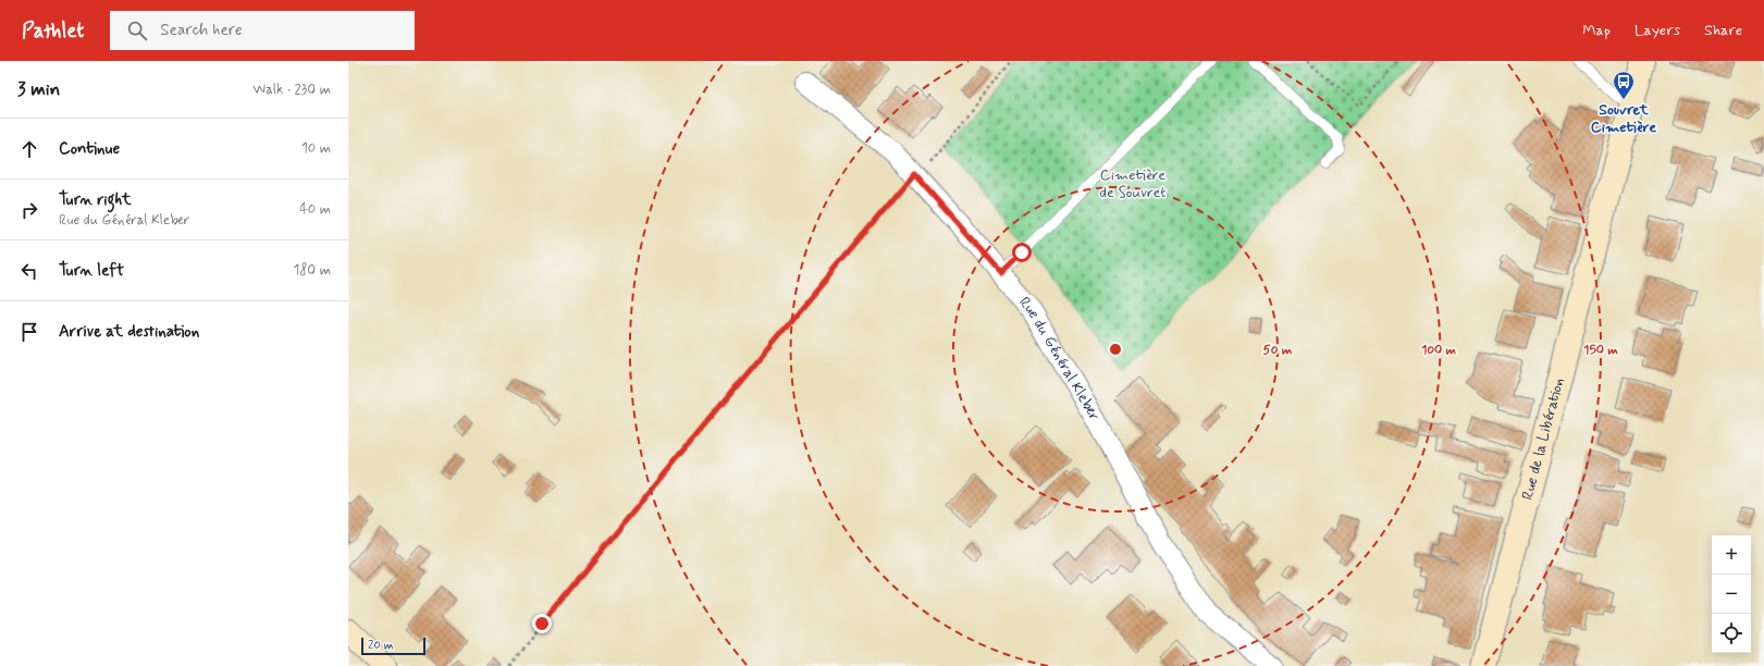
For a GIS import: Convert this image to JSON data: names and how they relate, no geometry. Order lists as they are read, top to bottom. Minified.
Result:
{"streets":{"main road":["Rue de la Libération"],"street":["Rue du Général Kleber"]},"parks":["Cimetière de Souvret"],"places":{"bus stop":["Souvret Cimetière"]},"scale_bar":"20 m","page":{"header":"Pathlet","search":"Search here","nav":["Map","Layers","Share"],"heading":["3 min","Walk · 230 m"],"list":[["Continue","10 m"],["Turn right","Rue du Général Kleber","40 m"],["Turn left","180 m"],"Arrive at destination"],"map_buttons":["+","−"],"scale":"20 m"},"rings":["50 m","100 m","150 m"]}
